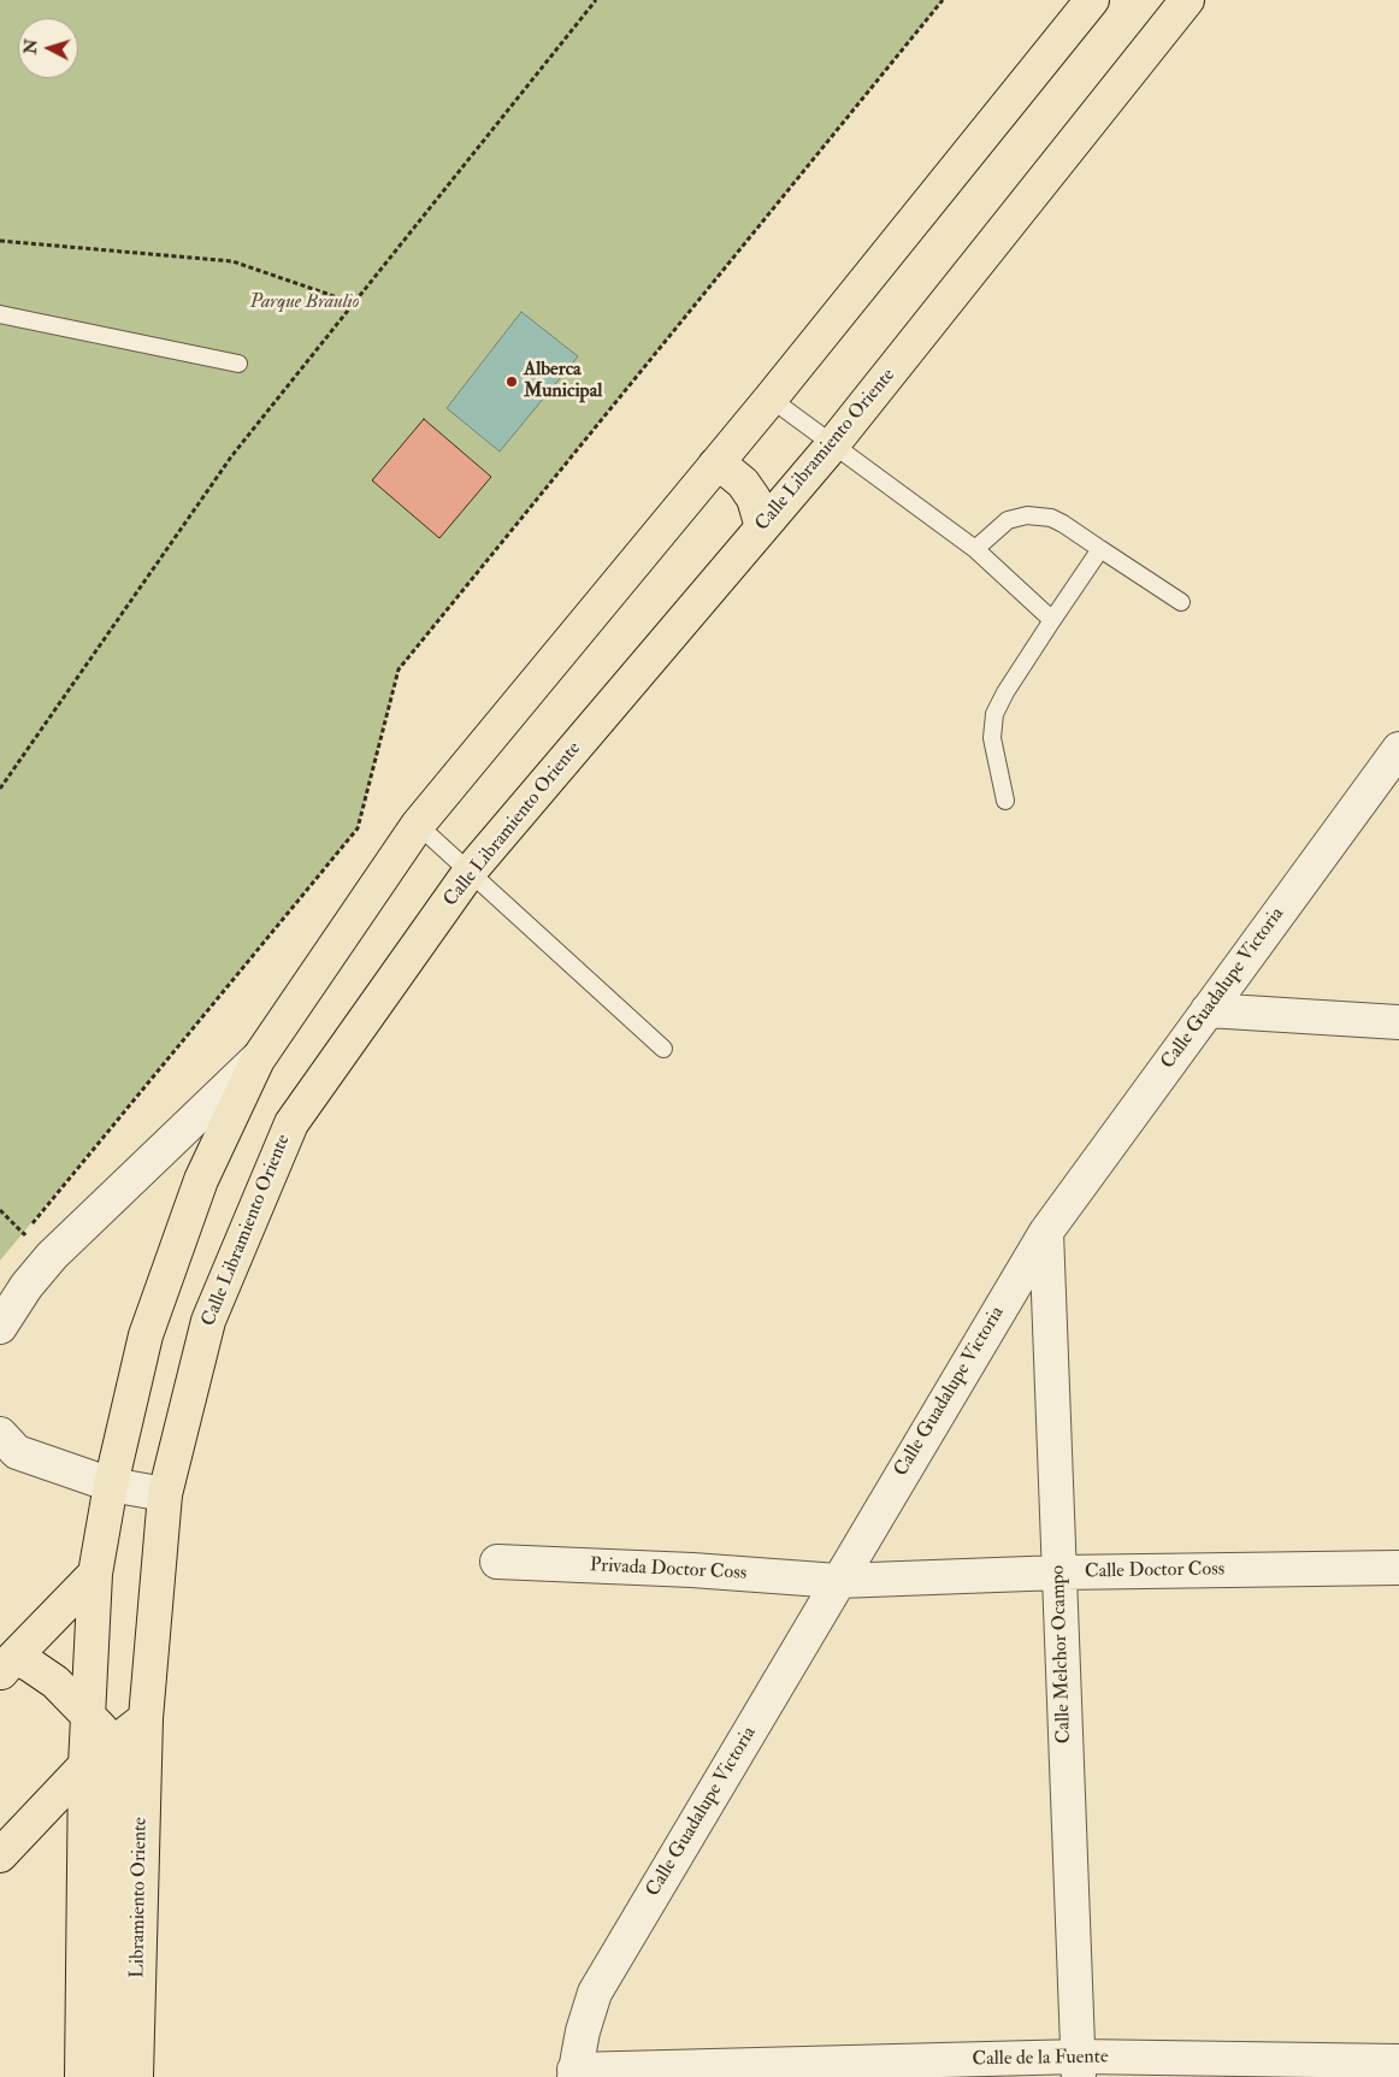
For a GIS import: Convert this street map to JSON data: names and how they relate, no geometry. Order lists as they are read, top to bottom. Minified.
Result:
{"streets":{"main road":["Calle Libramiento Oriente","Libramiento Oriente"],"street":["Calle Guadalupe Victoria","Privada Doctor Coss","Calle Doctor Coss","Calle Melchor Ocampo","Calle de la Fuente"]},"crossings":[["Calle Libramiento Oriente","Libramiento Oriente"],["Calle Guadalupe Victoria","Privada Doctor Coss"],["Calle Guadalupe Victoria","Calle Doctor Coss"],["Calle Guadalupe Victoria","Calle Melchor Ocampo"],["Calle Guadalupe Victoria","Calle de la Fuente"],["Privada Doctor Coss","Calle Doctor Coss"],["Calle Doctor Coss","Calle Melchor Ocampo"],["Calle Melchor Ocampo","Calle de la Fuente"]],"parks":["Parque Braulio"],"places":["Alberca Municipal"],"north":"left"}
